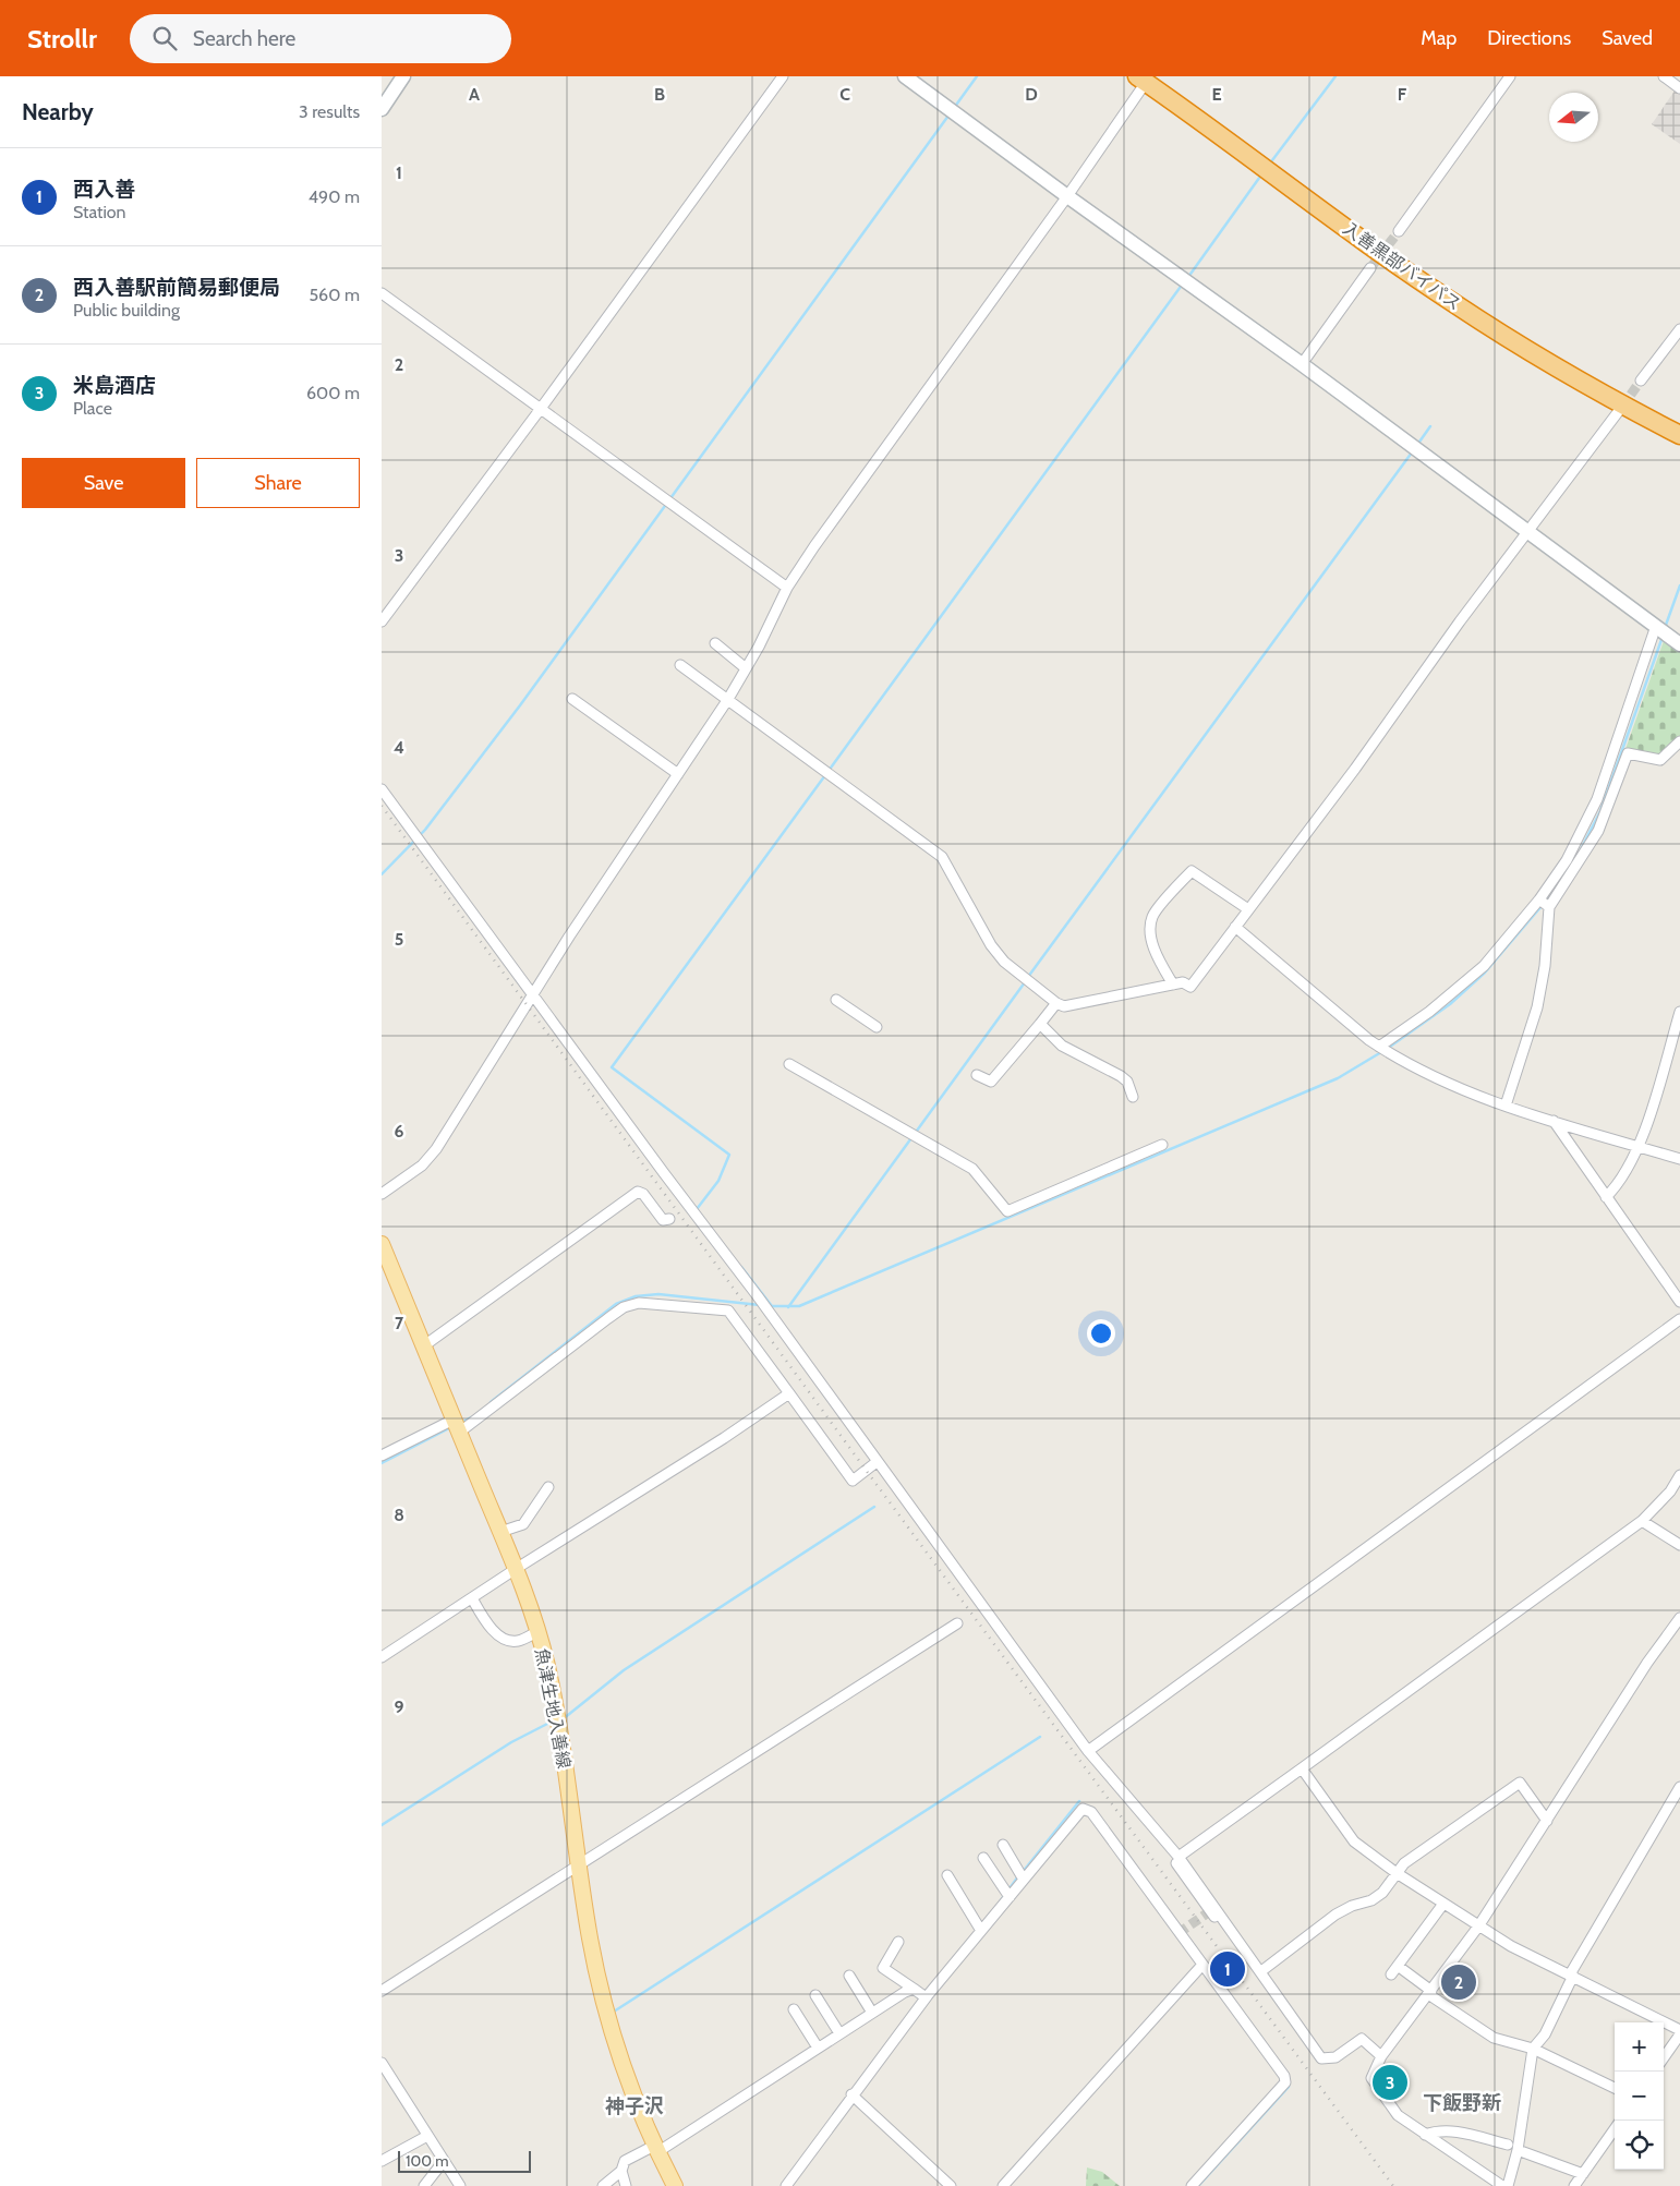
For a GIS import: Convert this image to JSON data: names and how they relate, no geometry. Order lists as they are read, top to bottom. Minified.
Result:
{"streets":{"highway":["入善黒部バイパス"],"main road":["魚津生地入善線"]},"districts":["下飯野新","神子沢"],"scale_bar":"100 m","north":"left","page":{"header":"Strollr","search":"Search here","nav":["Map","Directions","Saved"],"heading":["Nearby","3 results"],"list":[{"mark":"1","name":"西入善","note":"Station","value":"490 m"},{"mark":"2","name":"西入善駅前簡易郵便局","note":"Public building","value":"560 m"},{"mark":"3","name":"米島酒店","note":"Place","value":"600 m"}],"buttons":["Save","Share"],"pins":["1","2","3"],"map_buttons":["+","−"],"scale":"100 m"},"grid":{"columns":["A","B","C","D","E","F"],"rows":["1","2","3","4","5","6","7","8","9"]}}
